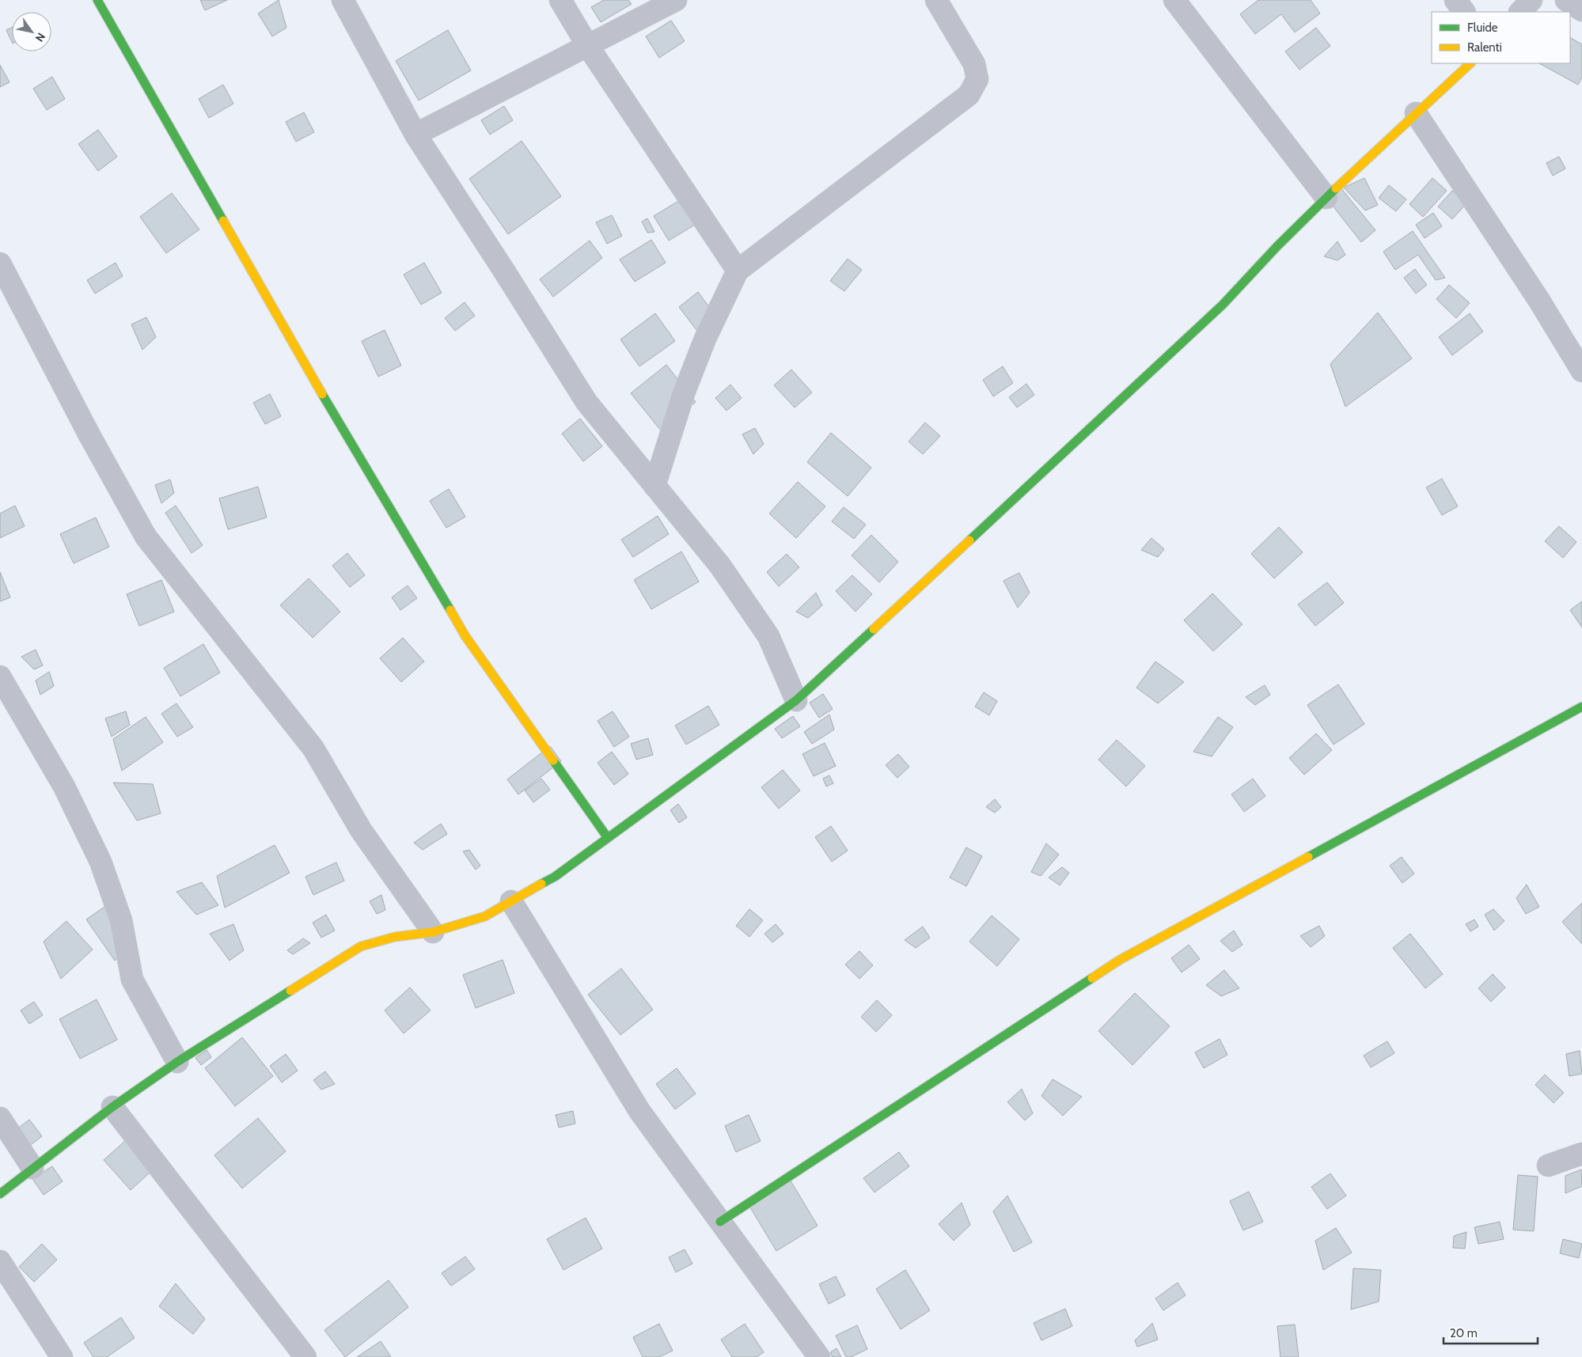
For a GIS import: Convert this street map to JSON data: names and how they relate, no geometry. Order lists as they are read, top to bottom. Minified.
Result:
{"legend":["Fluide","Ralenti"],"scale_bar":"20 m","north":"bottom right"}
